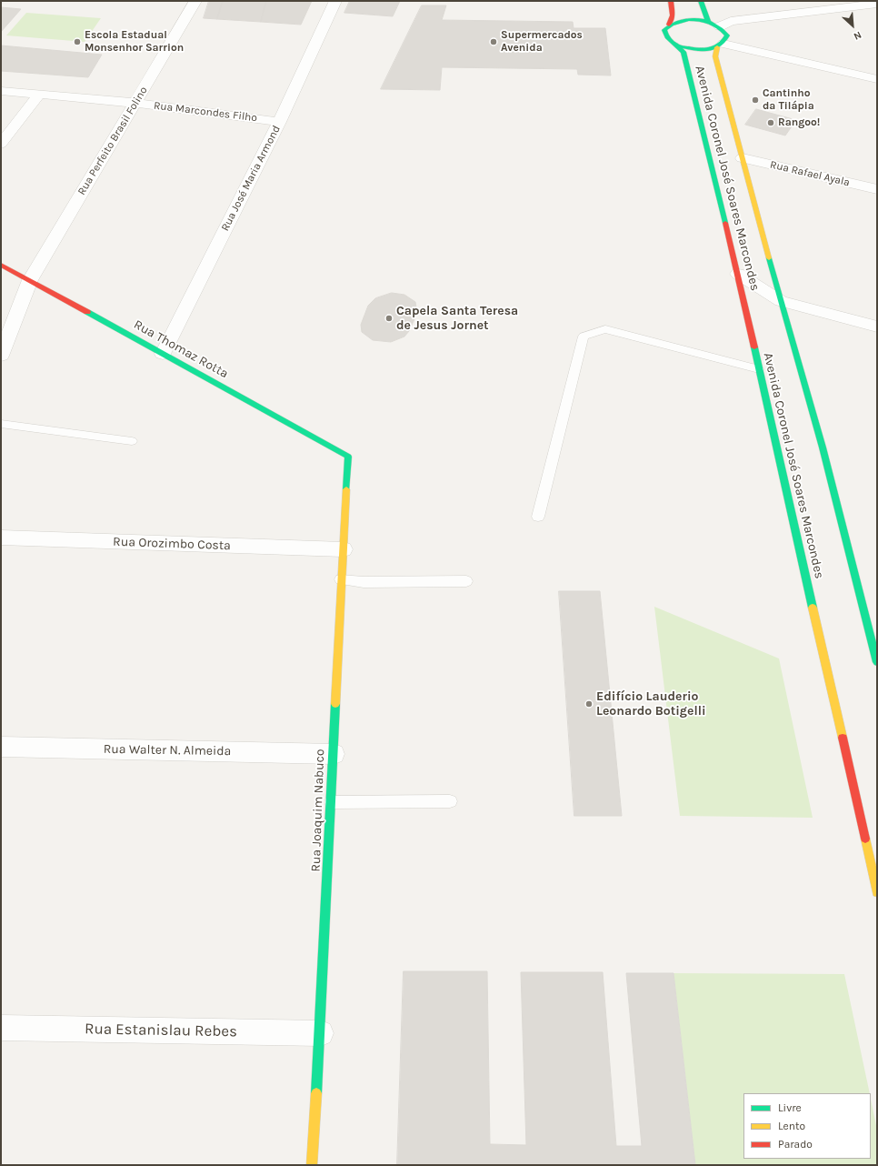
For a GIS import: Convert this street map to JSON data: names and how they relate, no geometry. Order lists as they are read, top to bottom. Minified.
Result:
{"streets":{"main road":["Avenida Coronel José Soares Marcondes","Rua Thomaz Rotta","Rua Joaquim Nabuco"],"street":["Rua Marcondes Filho","Rua Perfeito Brasil Folino","Rua Rafael Ayala","Rua José Maria Armond","Rua Orozimbo Costa","Rua Walter N. Almeida","Rua Estanislau Rebes"]},"crossings":[["Rua Marcondes Filho","Rua Perfeito Brasil Folino"],["Rua Marcondes Filho","Rua José Maria Armond"],["Rua Perfeito Brasil Folino","Rua Thomaz Rotta"],["Rua Rafael Ayala","Avenida Coronel José Soares Marcondes"],["Rua José Maria Armond","Rua Thomaz Rotta"],["Rua Thomaz Rotta","Rua Joaquim Nabuco"],["Rua Orozimbo Costa","Rua Joaquim Nabuco"],["Rua Walter N. Almeida","Rua Joaquim Nabuco"],["Rua Joaquim Nabuco","Rua Estanislau Rebes"]],"places":["Escola Estadual Monsenhor Sarrion","Supermercados Avenida","Cantinho da Tilápia","Rangoo!","Capela Santa Teresa de Jesus Jornet","Edifício Lauderio Leonardo Botigelli"],"legend":["Livre","Lento","Parado"],"north":"bottom right"}
